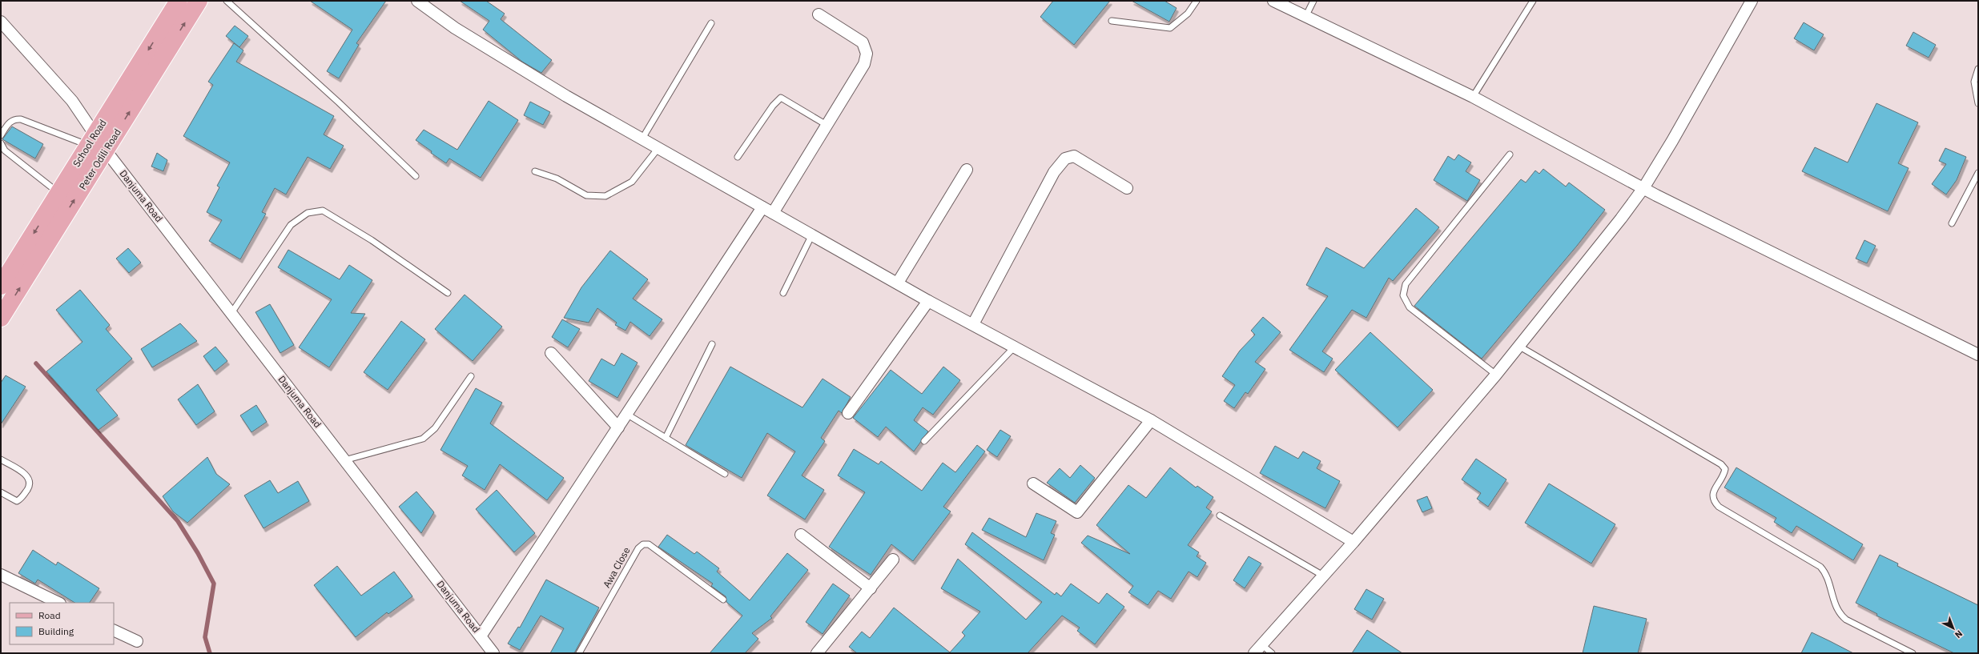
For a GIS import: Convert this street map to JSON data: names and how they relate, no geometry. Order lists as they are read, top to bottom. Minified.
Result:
{"streets":{"main road":["School Road","Peter Odili Road"],"street":["Danjuma Road"],"lane":["Awa Close"]},"crossings":[["School Road","Danjuma Road"],["Peter Odili Road","Danjuma Road"]],"one_way":["School Road","Peter Odili Road"],"legend":["Road","Building"],"north":"bottom right"}
